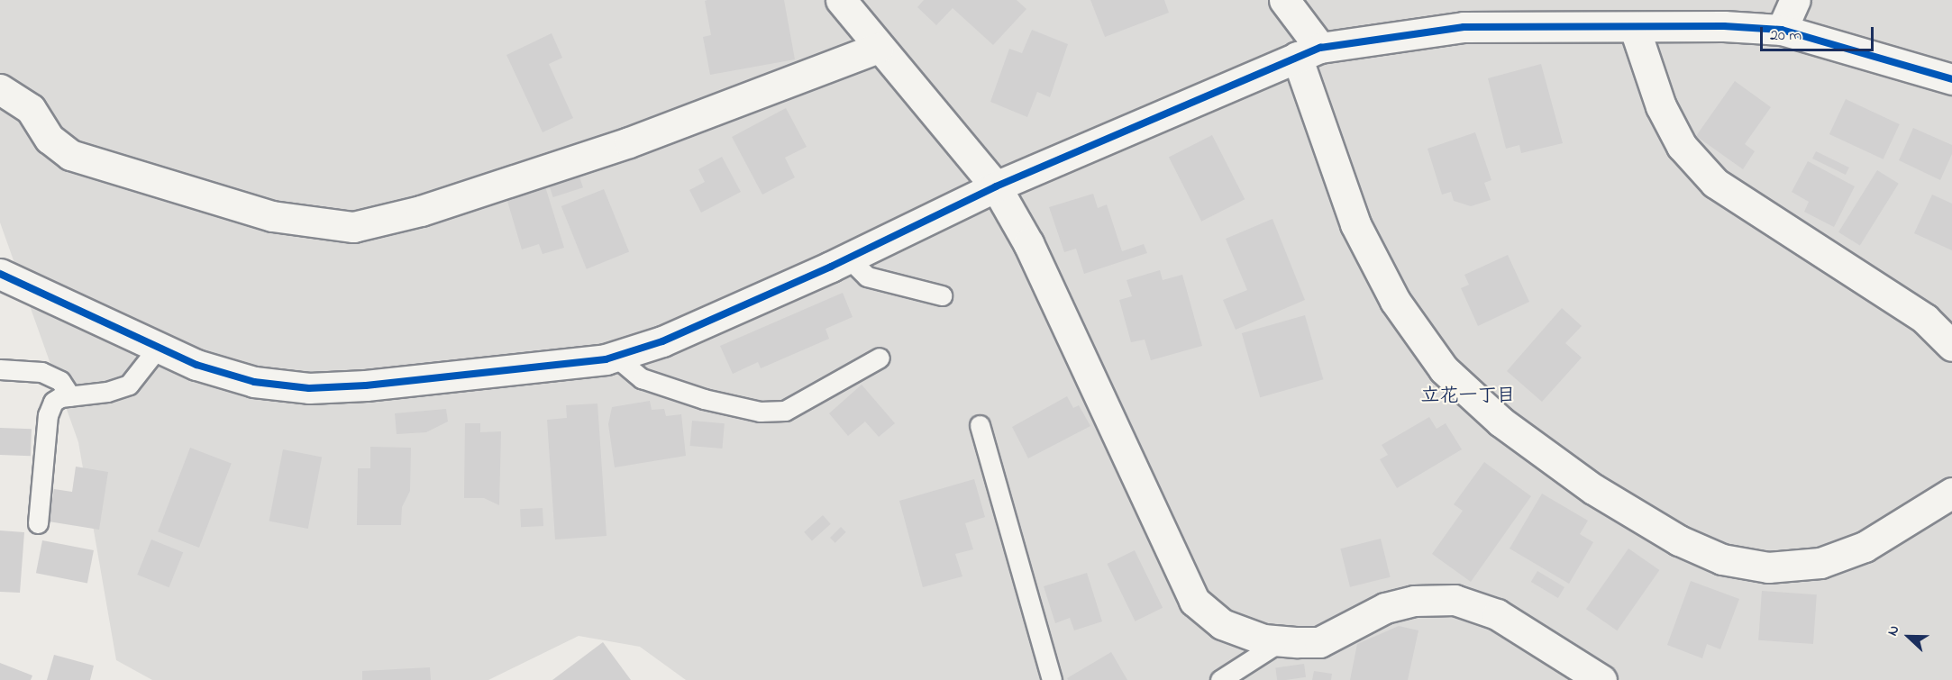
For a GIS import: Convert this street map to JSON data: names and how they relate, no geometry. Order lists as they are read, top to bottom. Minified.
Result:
{"districts":["立花一丁目"],"scale_bar":"20 m","north":"left"}
